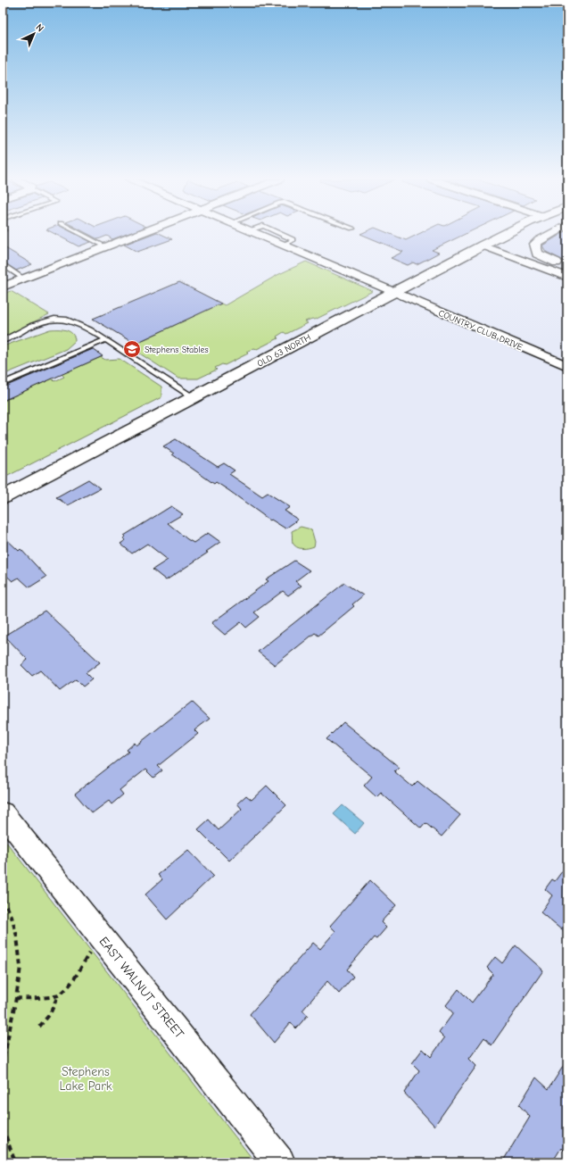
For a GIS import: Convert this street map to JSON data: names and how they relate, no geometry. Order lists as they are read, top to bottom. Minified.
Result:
{"streets":{"main road":["OLD 63 NORTH"],"street":["COUNTRY CLUB DRIVE","EAST WALNUT STREET"]},"crossings":[["COUNTRY CLUB DRIVE","OLD 63 NORTH"]],"parks":["Stephens Lake Park"],"places":{"school or university":["Stephens Stables"]},"north":"top right"}
